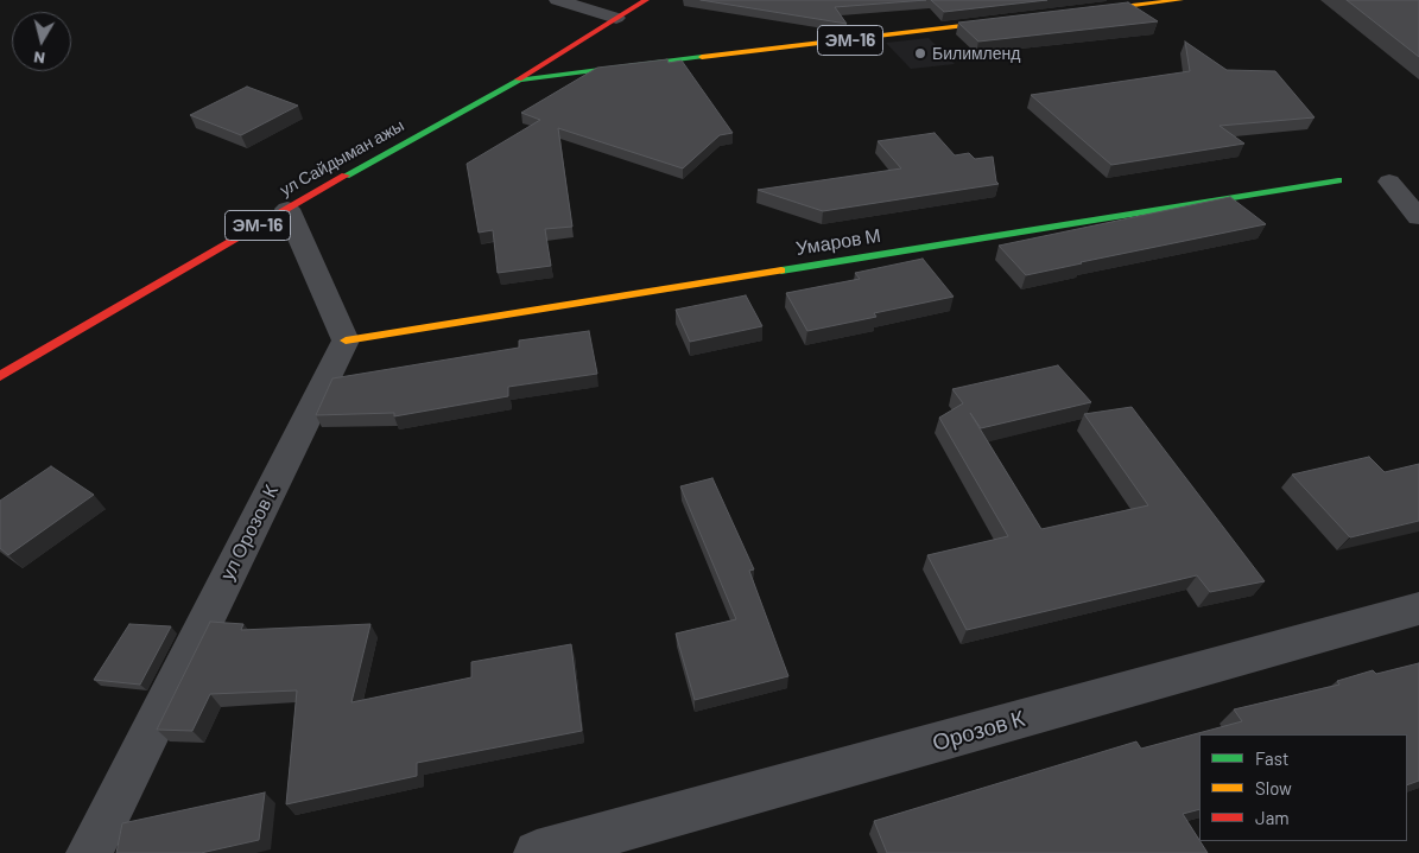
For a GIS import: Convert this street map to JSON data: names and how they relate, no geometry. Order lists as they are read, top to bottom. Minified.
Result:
{"streets":{"main road":["ЭМ-16","ул Сайдыман ажы","Умаров М"],"street":["ул Орозов К","Орозов К"]},"crossings":[["ЭМ-16","ул Сайдыман ажы"],["Умаров М","ул Орозов К"]],"places":["Билимленд"],"legend":["Fast","Slow","Jam"],"north":"bottom"}
